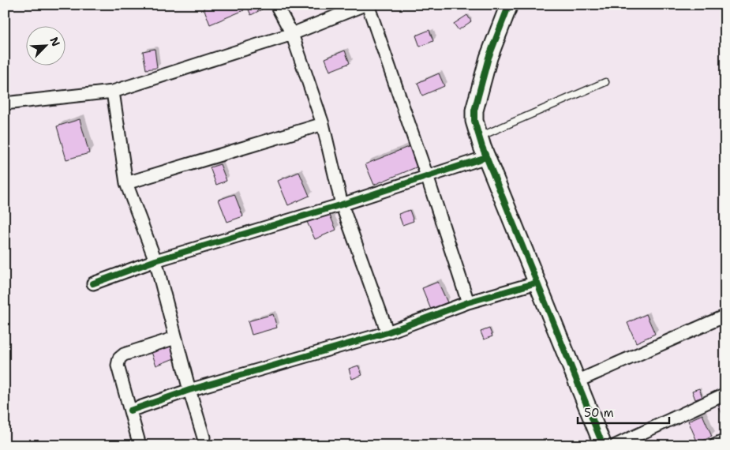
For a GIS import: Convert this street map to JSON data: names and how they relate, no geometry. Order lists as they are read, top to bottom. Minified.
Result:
{"scale_bar":"50 m","north":"top right"}
